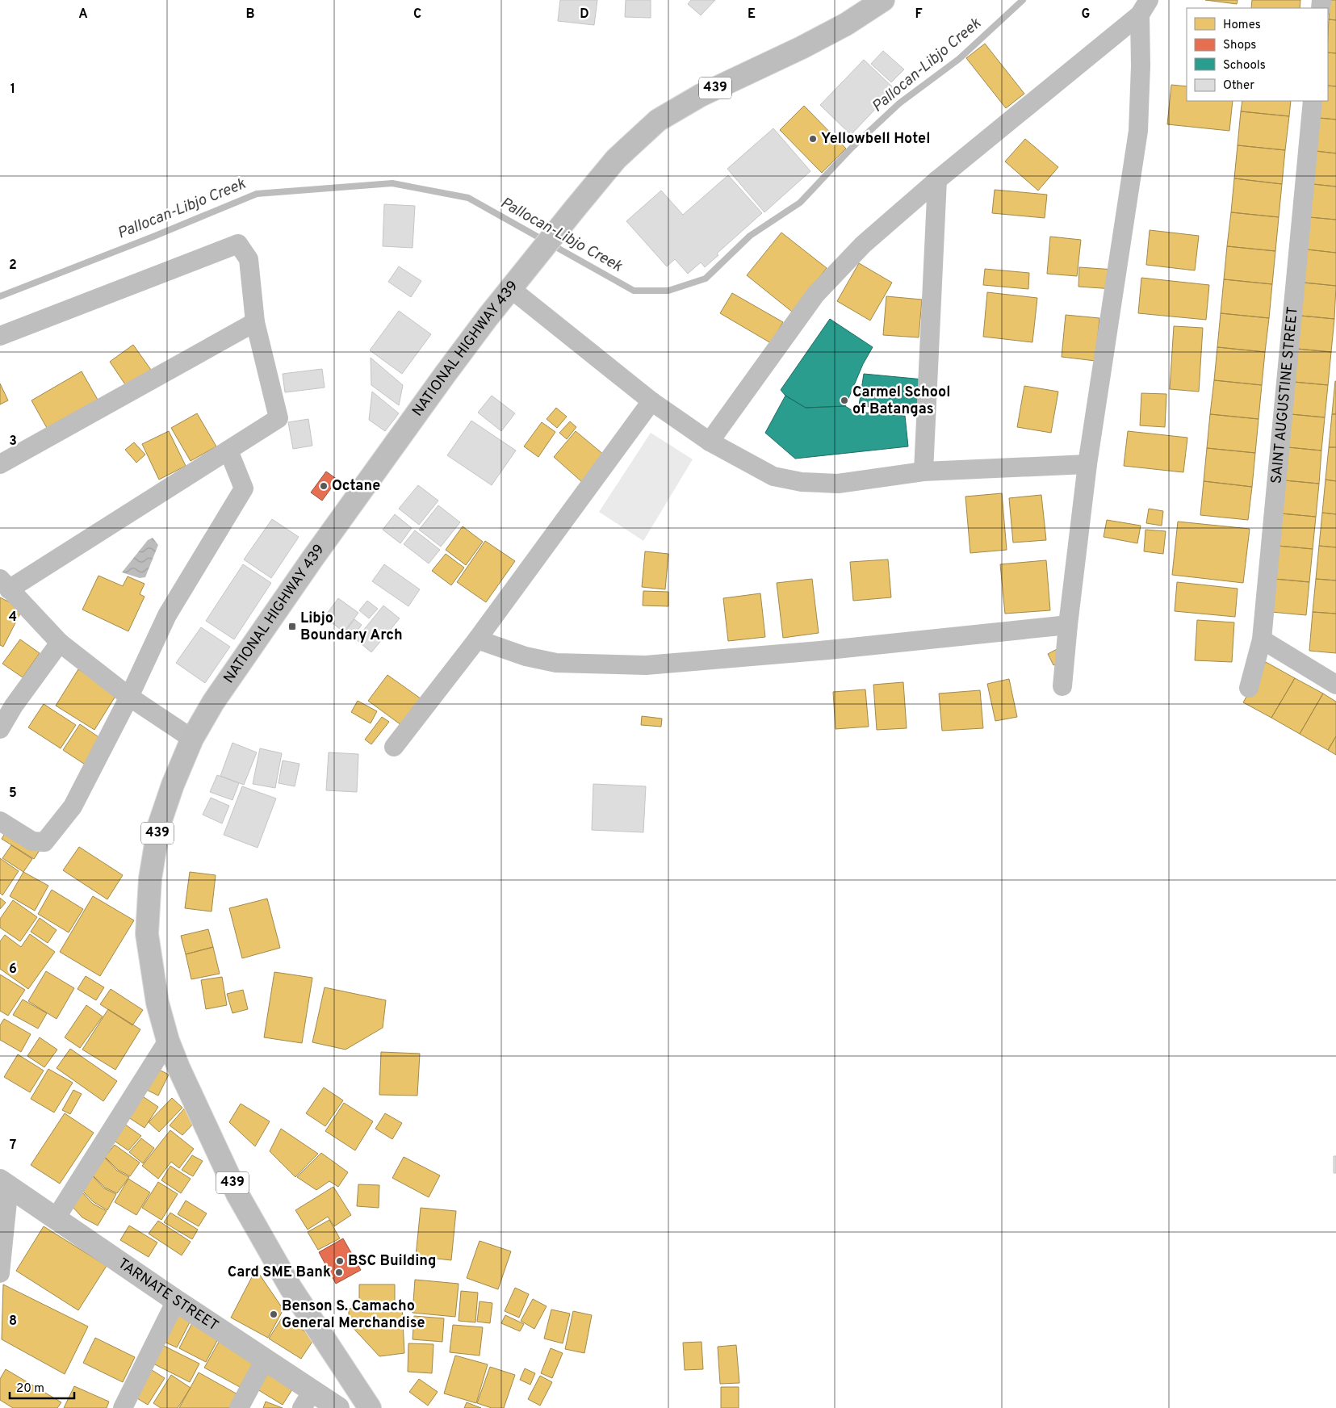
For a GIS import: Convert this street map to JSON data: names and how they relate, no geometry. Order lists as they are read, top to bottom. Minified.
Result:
{"streets":{"main road":["439","NATIONAL HIGHWAY 439"],"street":["SAINT AUGUSTINE STREET","TARNATE STREET"]},"water":["Pallocan-Libjo Creek"],"places":{"other":["Yellowbell Hotel","Carmel School of Batangas","Octane","BSC Building","Card SME Bank","Benson S. Camacho General Merchandise"],"transit":["Libjo Boundary Arch"]},"legend":["Homes","Shops","Schools","Other"],"scale_bar":"20 m","grid":{"columns":["A","B","C","D","E","F","G"],"rows":["1","2","3","4","5","6","7","8"]}}
